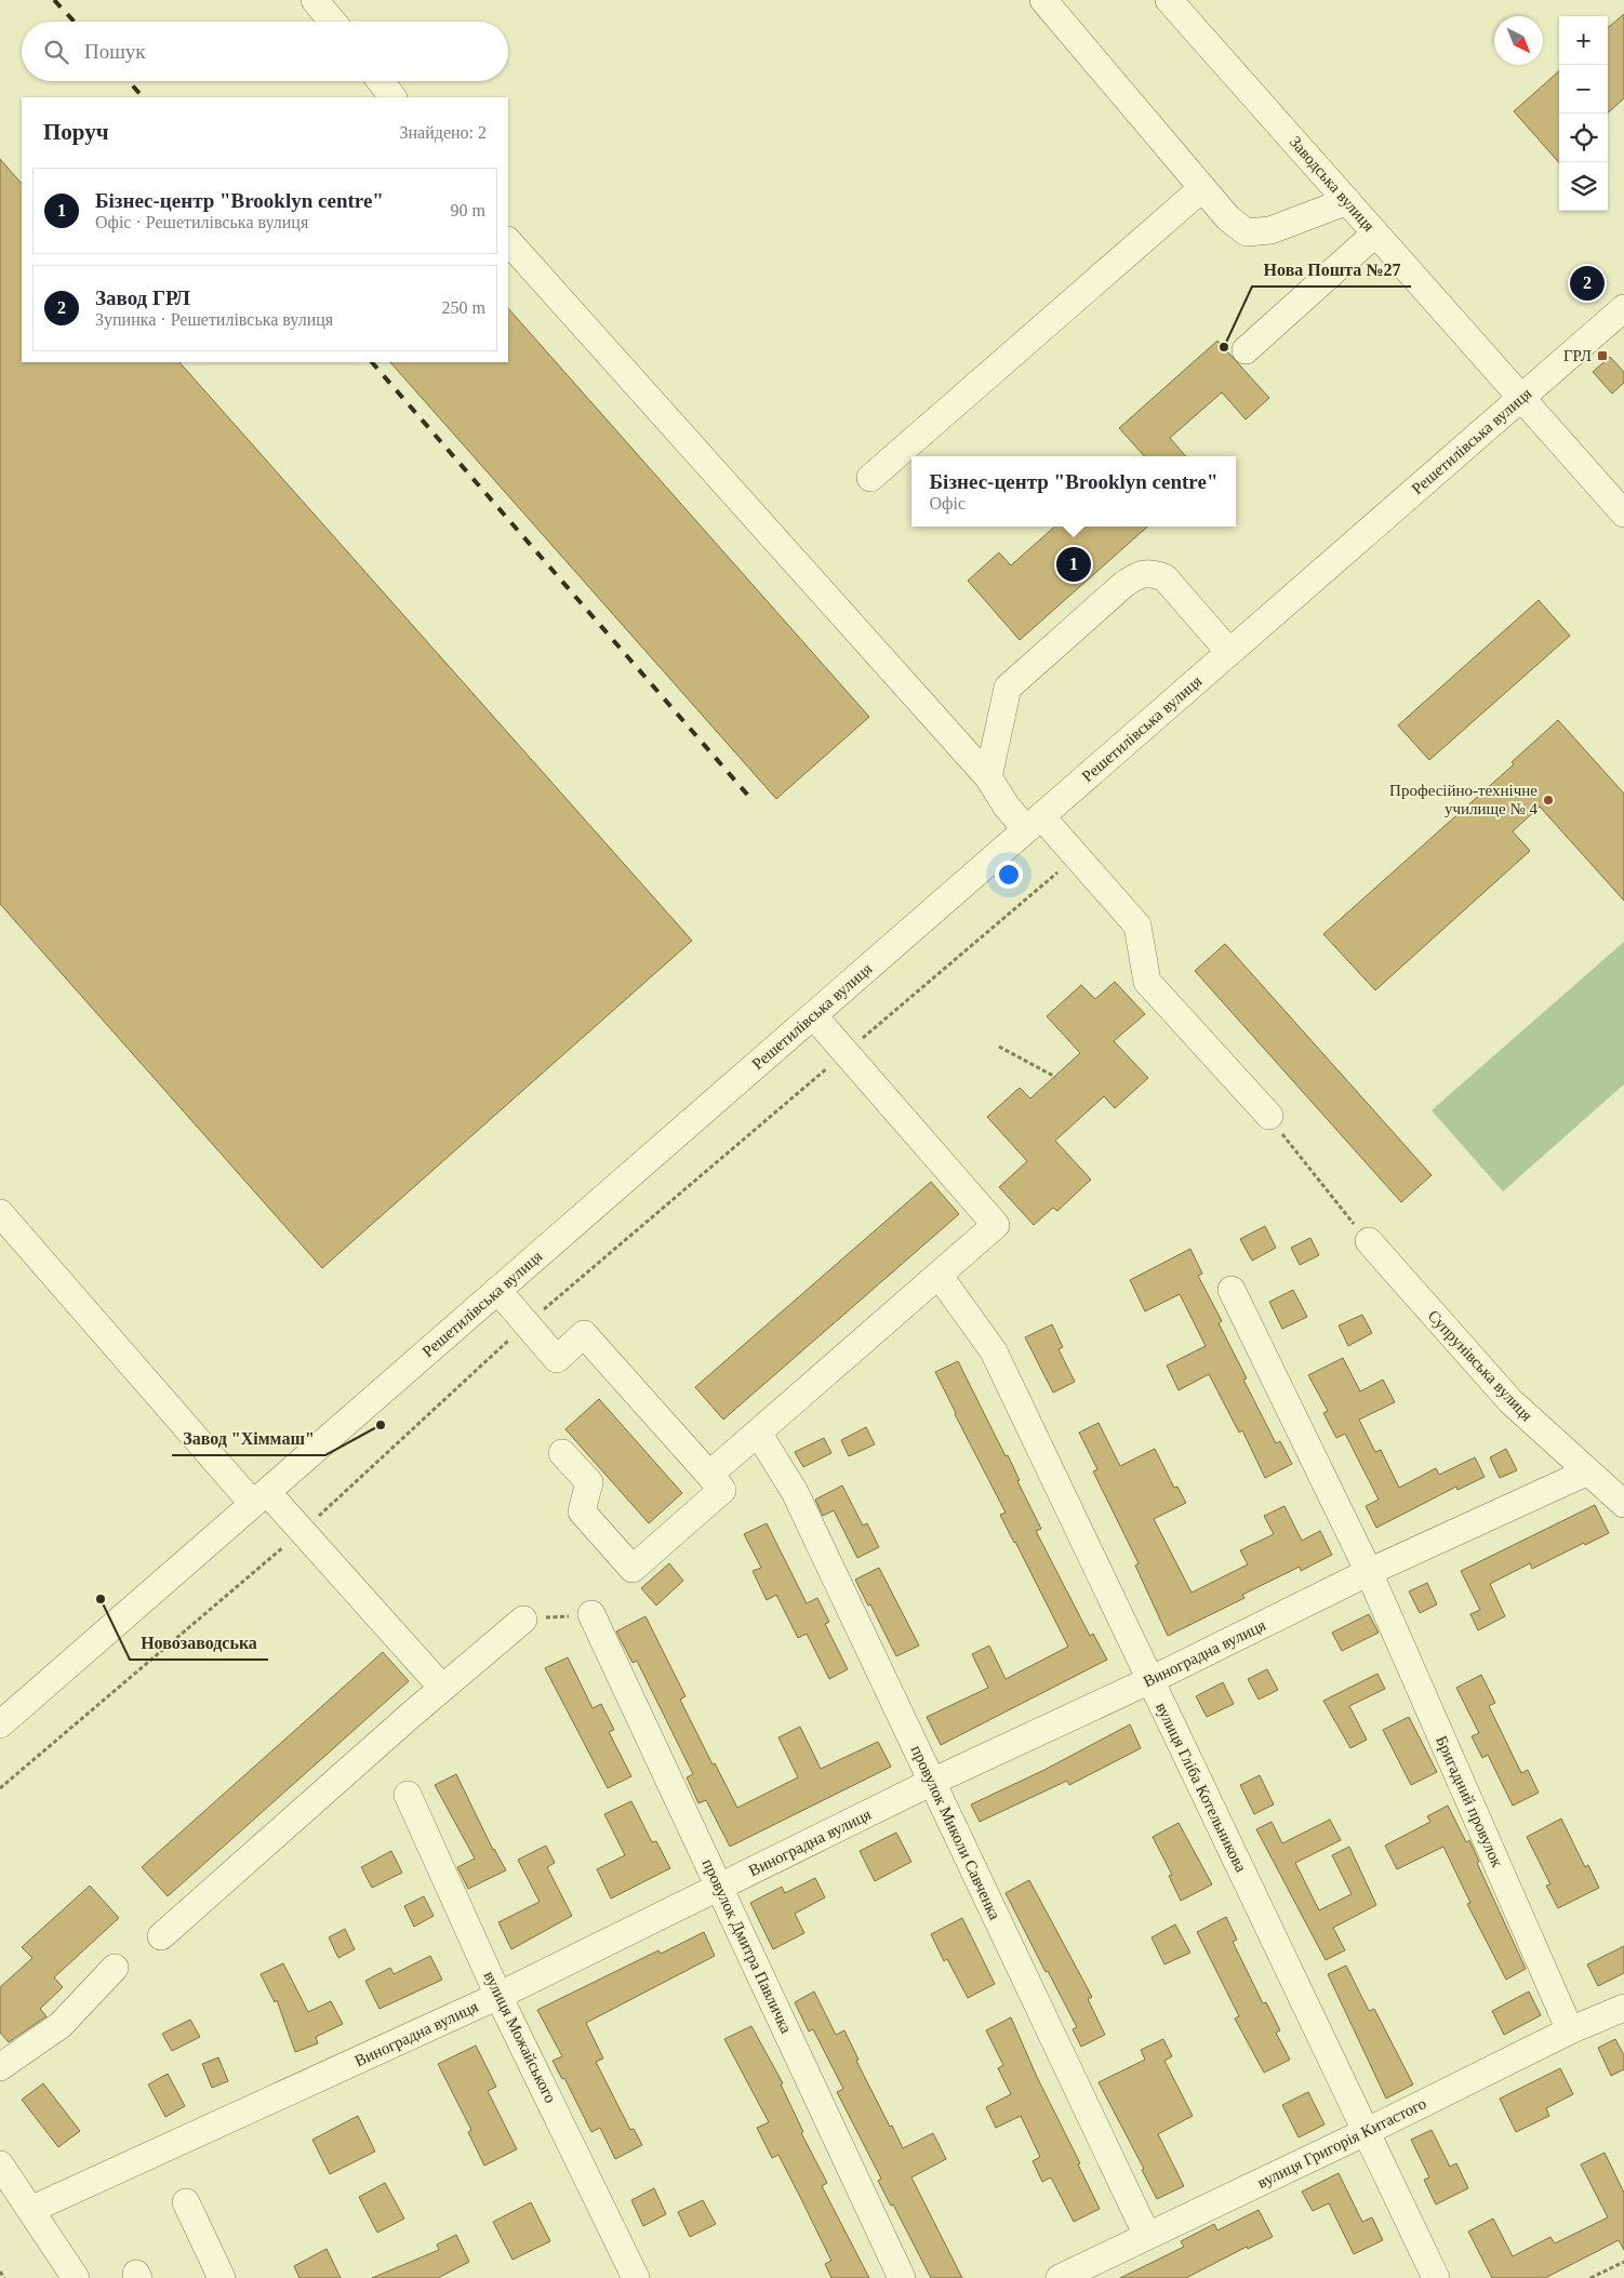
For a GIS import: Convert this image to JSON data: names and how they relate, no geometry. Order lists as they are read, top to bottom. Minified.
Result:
{"streets":{"street":["Заводська вулиця","Решетилівська вулиця","Супрунівська вулиця","Виноградна вулиця","вулиця Гліба Котельникова","Бригадний провулок","провулок Миколи Савченка","провулок Дмитра Павличка","вулиця Можайського","вулиця Григорія Китастого"]},"crossings":[["Заводська вулиця","Решетилівська вулиця"],["Супрунівська вулиця","Виноградна вулиця"],["Виноградна вулиця","вулиця Гліба Котельникова"],["Виноградна вулиця","Бригадний провулок"],["Виноградна вулиця","провулок Миколи Савченка"],["Виноградна вулиця","провулок Дмитра Павличка"],["Виноградна вулиця","вулиця Можайського"],["вулиця Гліба Котельникова","вулиця Григорія Китастого"],["Бригадний провулок","вулиця Григорія Китастого"],["провулок Миколи Савченка","вулиця Григорія Китастого"]],"places":{"other":["Нова Пошта №27","Професійно-технічне училище № 4","Завод \"Хіммаш\"","Новозаводська"],"transit":["ГРЛ"]},"north":"bottom right","page":{"map_buttons":["+","−"],"search":"Пошук","heading":["Поруч","Знайдено: 2"],"list":[{"mark":"1","name":"Бізнес-центр \"Brooklyn centre\"","note":"Офіс · Решетилівська вулиця","value":"90 m"},{"mark":"2","name":"Завод ГРЛ","note":"Зупинка · Решетилівська вулиця","value":"250 m"}],"pins":["2","1"],"popup":["Бізнес-центр \"Brooklyn centre\"","Офіс"]}}
